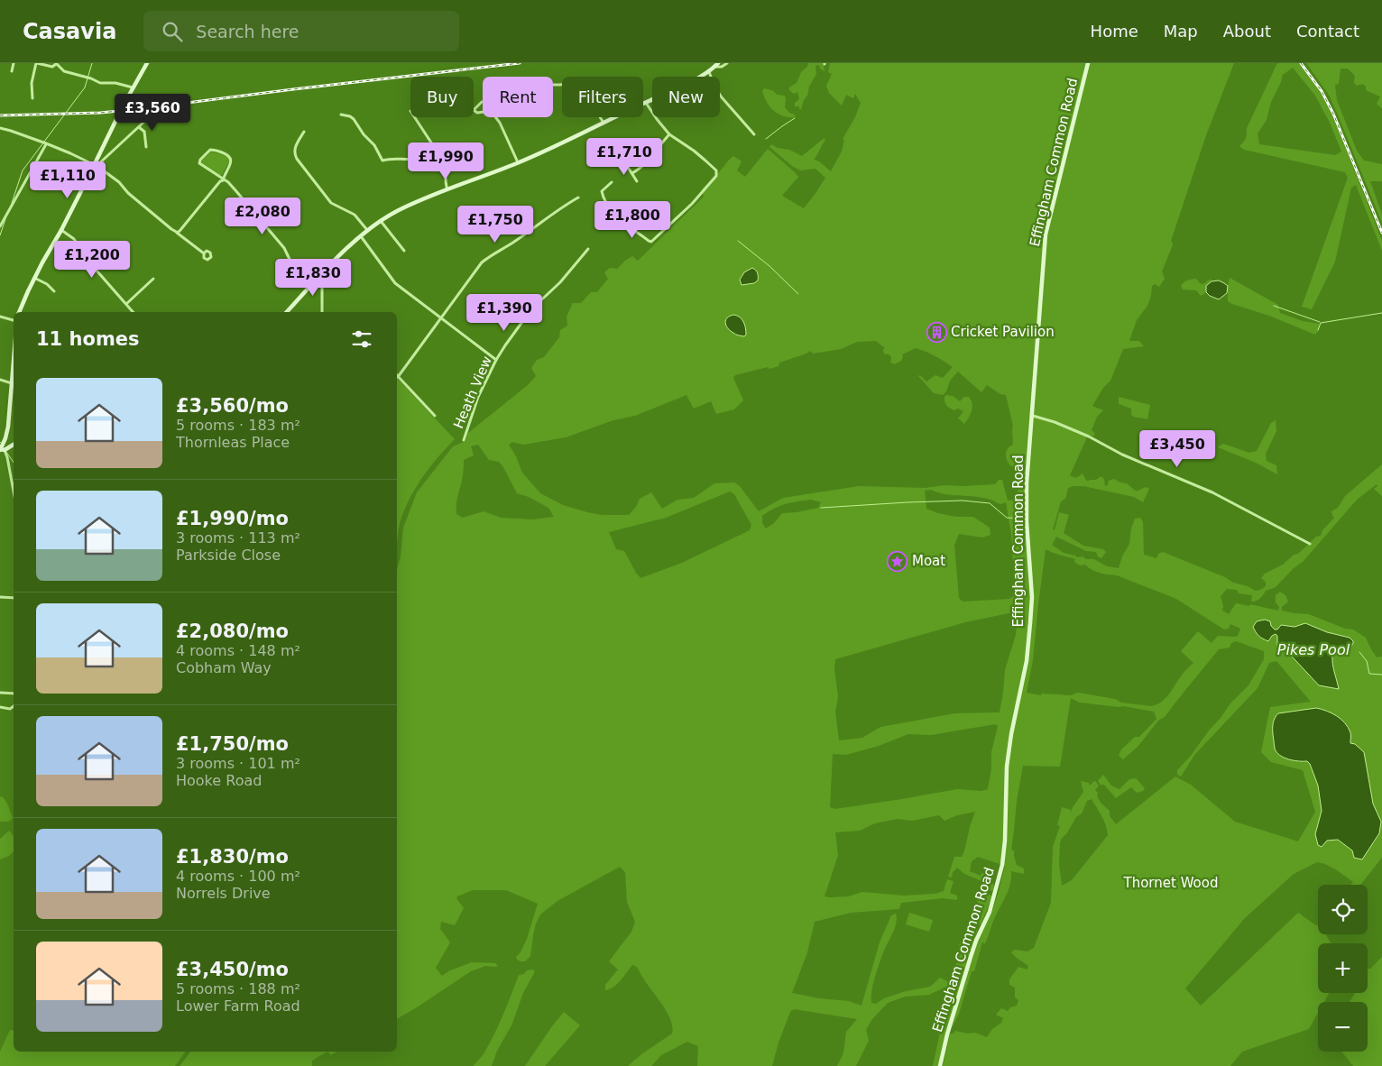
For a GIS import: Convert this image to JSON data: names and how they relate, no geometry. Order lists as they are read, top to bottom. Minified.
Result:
{"streets":{"street":["Effingham Common Road","Heath View"]},"water":["Pikes Pool"],"parks":["Thornet Wood"],"places":{"building":["Cricket Pavilion"],"place":["Moat"]},"page":{"header":"Casavia","search":"Search here","nav":["Home","Map","About","Contact"],"chip":["Buy","Rent","Filters","New"],"price":["£3,560","£1,710","£1,990","£1,110","£2,080","£1,800","£1,750","£1,200","£1,830","£1,390","£3,450"],"heading":"11 homes","list":[{"name":"£3,560/mo","note":"5 rooms · 183 m² · Thornleas Place"},{"name":"£1,990/mo","note":"3 rooms · 113 m² · Parkside Close"},{"name":"£2,080/mo","note":"4 rooms · 148 m² · Cobham Way"},{"name":"£1,750/mo","note":"3 rooms · 101 m² · Hooke Road"},{"name":"£1,830/mo","note":"4 rooms · 100 m² · Norrels Drive"},{"name":"£3,450/mo","note":"5 rooms · 188 m² · Lower Farm Road"}],"map_buttons":["+","−"]}}
